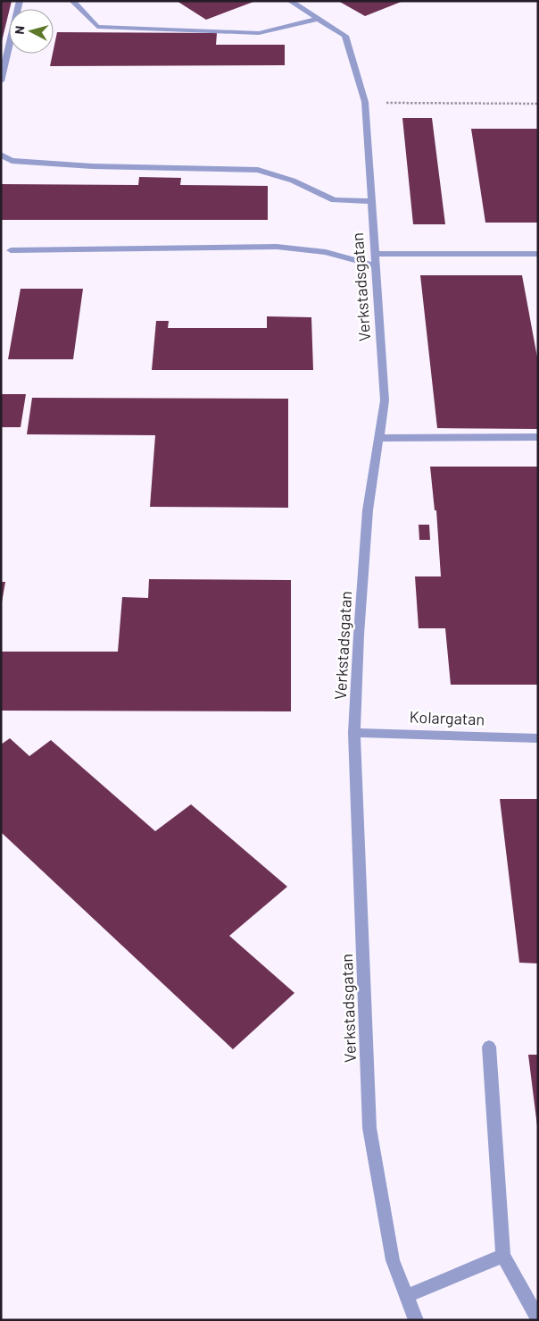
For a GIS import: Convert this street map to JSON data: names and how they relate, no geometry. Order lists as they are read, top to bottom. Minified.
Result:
{"streets":{"street":["Verkstadsgatan","Kolargatan"]},"crossings":[["Verkstadsgatan","Kolargatan"]],"north":"left"}
